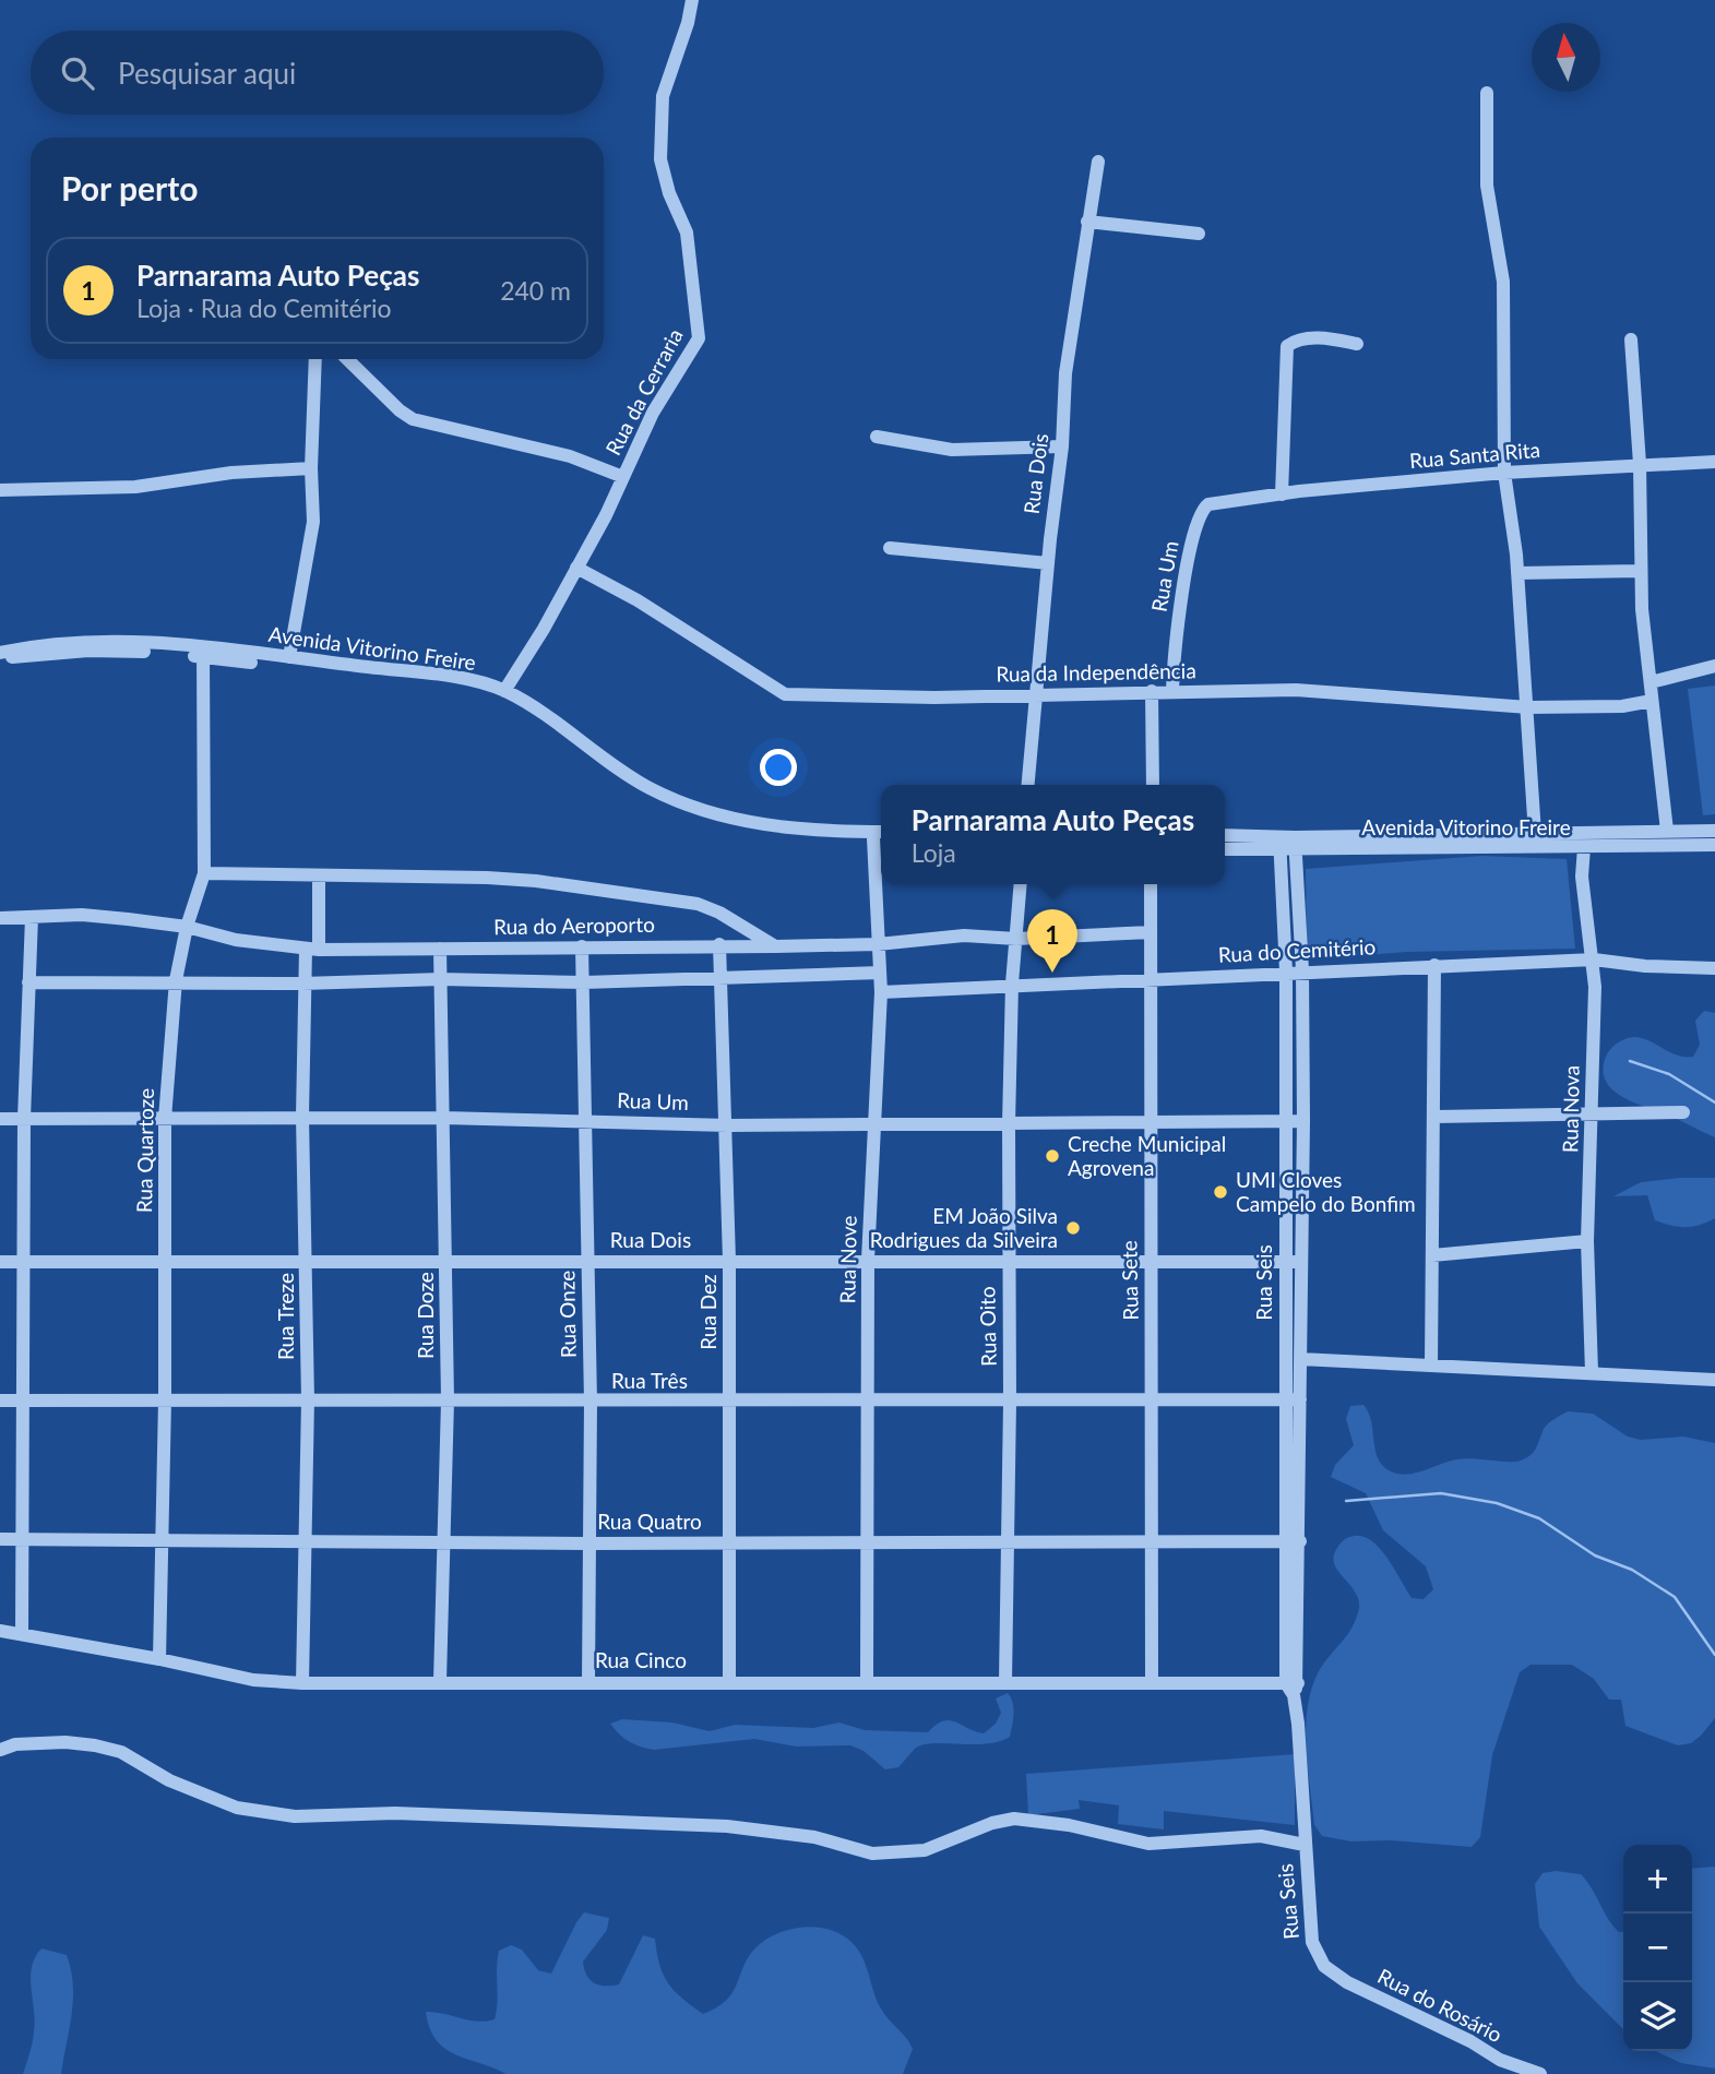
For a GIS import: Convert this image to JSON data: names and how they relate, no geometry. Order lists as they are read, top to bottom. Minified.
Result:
{"streets":{"street":["Rua da Cerraria","Rua Santa Rita","Rua Dois","Rua Um","Avenida Vitorino Freire","Rua da Independência","Rua do Aeroporto","Rua do Cemitério","Rua Nova","Rua Quartoze","Rua Nove","Rua Sete","Rua Seis","Rua Dez","Rua Onze","Rua Doze","Rua Treze","Rua Oito","Rua Três","Rua Quatro","Rua Cinco","Rua do Rosário"]},"crossings":[["Rua da Cerraria","Avenida Vitorino Freire"],["Rua da Cerraria","Rua da Independência"],["Rua Santa Rita","Rua Um"],["Rua Dois","Rua da Independência"],["Rua Dois","Rua Quartoze"],["Rua Dois","Rua Nove"],["Rua Dois","Rua Sete"],["Rua Dois","Rua Seis"],["Rua Dois","Rua Dez"],["Rua Dois","Rua Onze"],["Rua Dois","Rua Doze"],["Rua Dois","Rua Treze"],["Rua Dois","Rua Oito"],["Rua Um","Rua da Independência"],["Rua Um","Rua Quartoze"],["Rua Um","Rua Nove"],["Rua Um","Rua Sete"],["Rua Um","Rua Seis"],["Rua Um","Rua Dez"],["Rua Um","Rua Onze"],["Rua Um","Rua Doze"],["Rua Um","Rua Treze"],["Rua Um","Rua Oito"],["Avenida Vitorino Freire","Rua Nova"],["Avenida Vitorino Freire","Rua Quartoze"],["Avenida Vitorino Freire","Rua Seis"],["Rua do Aeroporto","Rua Quartoze"],["Rua do Aeroporto","Rua Nove"],["Rua do Aeroporto","Rua Sete"],["Rua do Aeroporto","Rua Dez"],["Rua do Aeroporto","Rua Onze"],["Rua do Aeroporto","Rua Doze"],["Rua do Aeroporto","Rua Treze"],["Rua do Aeroporto","Rua Oito"],["Rua do Cemitério","Rua Nova"],["Rua do Cemitério","Rua Nove"],["Rua do Cemitério","Rua Sete"],["Rua do Cemitério","Rua Seis"],["Rua do Cemitério","Rua Oito"],["Rua Quartoze","Rua Três"],["Rua Quartoze","Rua Quatro"],["Rua Quartoze","Rua Cinco"],["Rua Nove","Rua Três"],["Rua Nove","Rua Quatro"],["Rua Nove","Rua Cinco"],["Rua Sete","Rua Três"],["Rua Sete","Rua Quatro"],["Rua Sete","Rua Cinco"],["Rua Seis","Rua Três"],["Rua Seis","Rua Quatro"],["Rua Seis","Rua Cinco"],["Rua Seis","Rua do Rosário"],["Rua Dez","Rua Três"],["Rua Dez","Rua Quatro"],["Rua Dez","Rua Cinco"],["Rua Onze","Rua Três"],["Rua Onze","Rua Quatro"],["Rua Onze","Rua Cinco"],["Rua Doze","Rua Três"],["Rua Doze","Rua Quatro"],["Rua Doze","Rua Cinco"],["Rua Treze","Rua Três"],["Rua Treze","Rua Quatro"],["Rua Treze","Rua Cinco"],["Rua Oito","Rua Três"],["Rua Oito","Rua Quatro"],["Rua Oito","Rua Cinco"]],"places":["Creche Municipal Agrovena","UMI Cloves Campelo do Bonfim","EM João Silva Rodrigues da Silveira"],"north":"top","page":{"search":"Pesquisar aqui","heading":"Por perto","list":[{"mark":"1","name":"Parnarama Auto Peças","note":"Loja · Rua do Cemitério","value":"240 m"}],"popup":["Parnarama Auto Peças","Loja"],"pins":"1","map_buttons":["+","−"]}}
